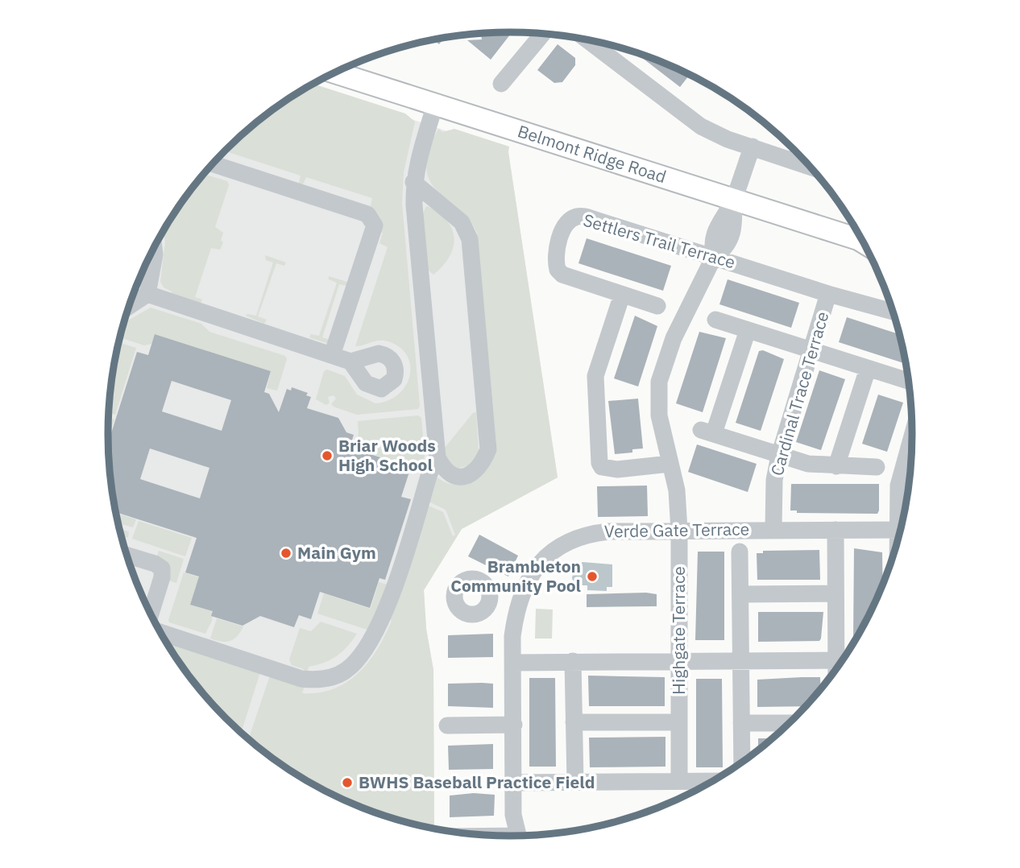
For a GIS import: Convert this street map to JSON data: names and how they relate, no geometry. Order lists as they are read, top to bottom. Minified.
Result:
{"streets":{"main road":["Belmont Ridge Road"],"street":["Settlers Trail Terrace","Cardinal Trace Terrace","Verde Gate Terrace","Highgate Terrace"]},"crossings":[["Belmont Ridge Road","Highgate Terrace"],["Settlers Trail Terrace","Cardinal Trace Terrace"],["Settlers Trail Terrace","Highgate Terrace"],["Cardinal Trace Terrace","Verde Gate Terrace"],["Verde Gate Terrace","Highgate Terrace"]],"places":["Briar Woods High School","Main Gym","Brambleton Community Pool","BWHS Baseball Practice Field"]}
